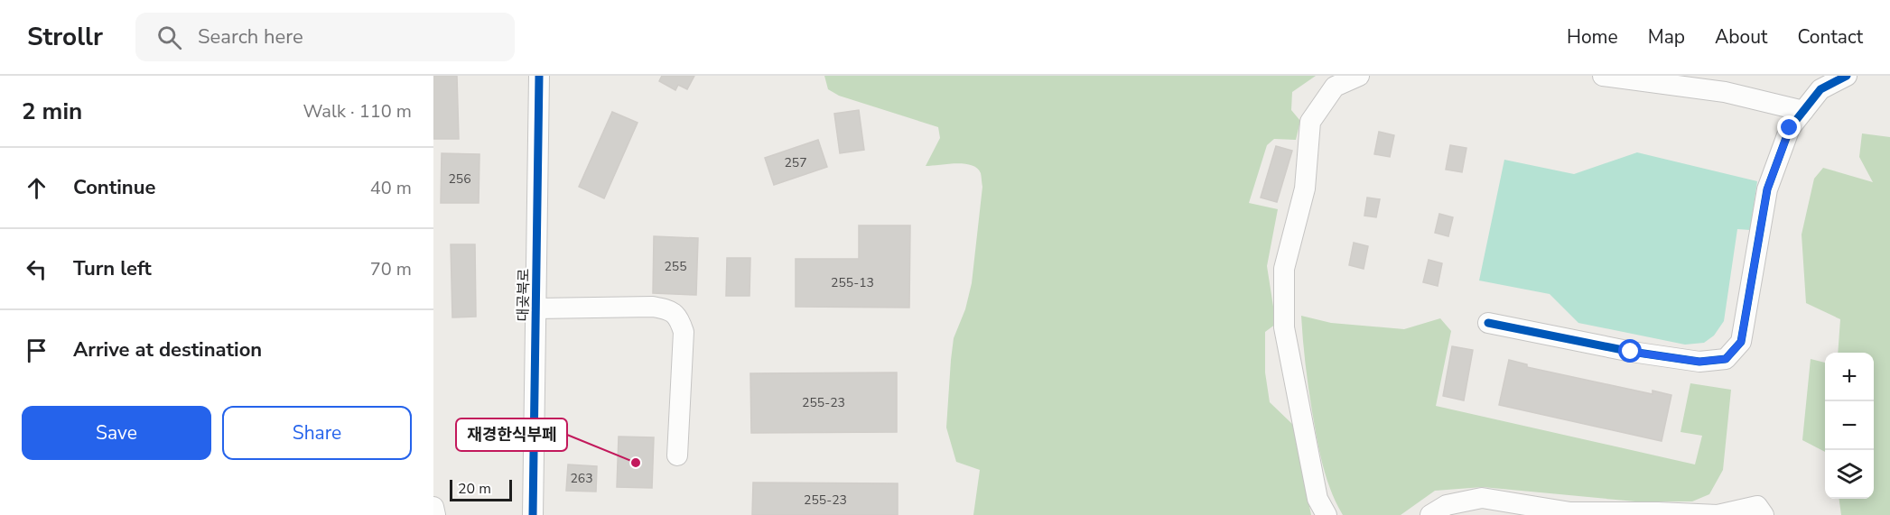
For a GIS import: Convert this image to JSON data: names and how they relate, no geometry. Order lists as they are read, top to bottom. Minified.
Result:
{"streets":{"street":["대곶북로"]},"places":["재경한식부페"],"house_numbers":["257","256","255","255-13","255-23","263","255-23"],"scale_bar":"20 m","page":{"header":"Strollr","search":"Search here","nav":["Home","Map","About","Contact"],"heading":["2 min","Walk · 110 m"],"list":[["Continue","40 m"],["Turn left","70 m"],"Arrive at destination"],"map_buttons":["+","−"],"buttons":["Save","Share"],"scale":"20 m"}}
